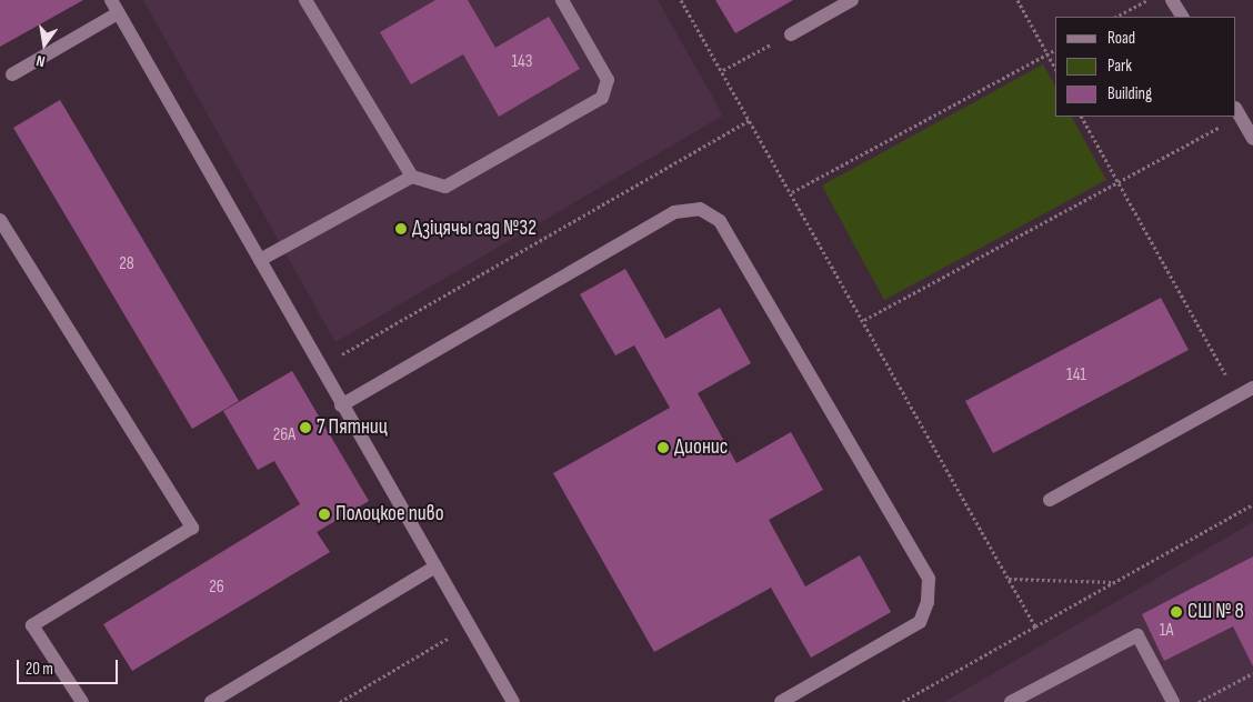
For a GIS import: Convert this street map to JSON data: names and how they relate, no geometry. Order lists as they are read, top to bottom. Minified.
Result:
{"places":["Дзіцячы сад №32","7 Пятниц","Дионис","Полоцкое пиво","СШ № 8"],"house_numbers":["143","28","141","26А","26","1А"],"legend":["Road","Park","Building"],"scale_bar":"20 m","north":"bottom"}
